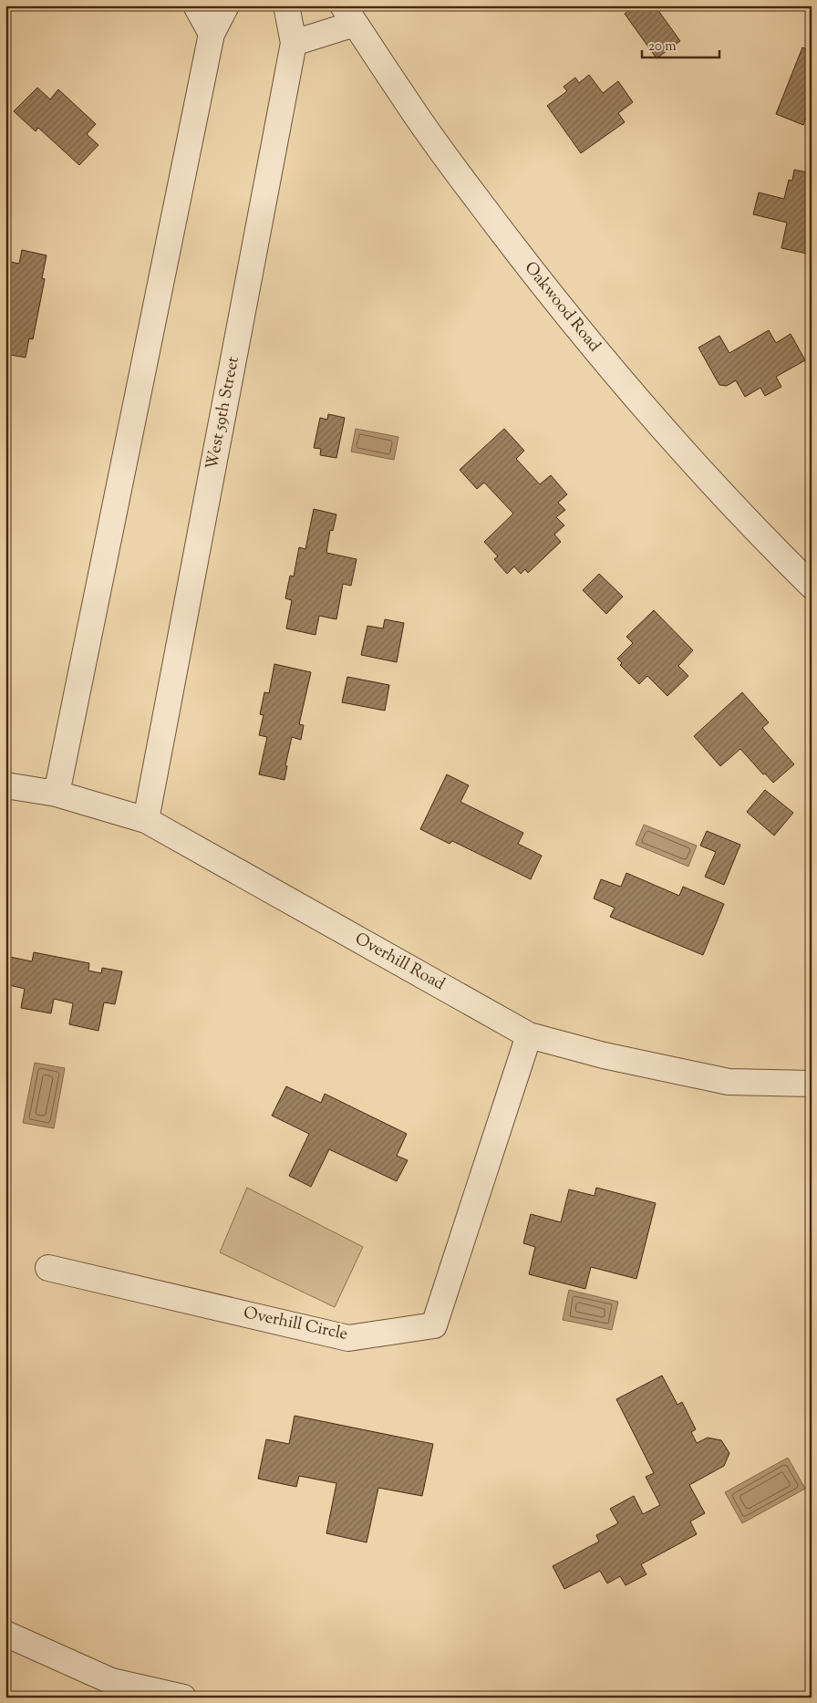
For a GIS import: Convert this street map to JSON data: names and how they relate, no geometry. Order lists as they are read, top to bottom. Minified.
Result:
{"streets":{"street":["Oakwood Road","West 59th Street","Overhill Road","Overhill Circle"]},"crossings":[["West 59th Street","Overhill Road"],["Overhill Road","Overhill Circle"]],"scale_bar":"20 m"}
